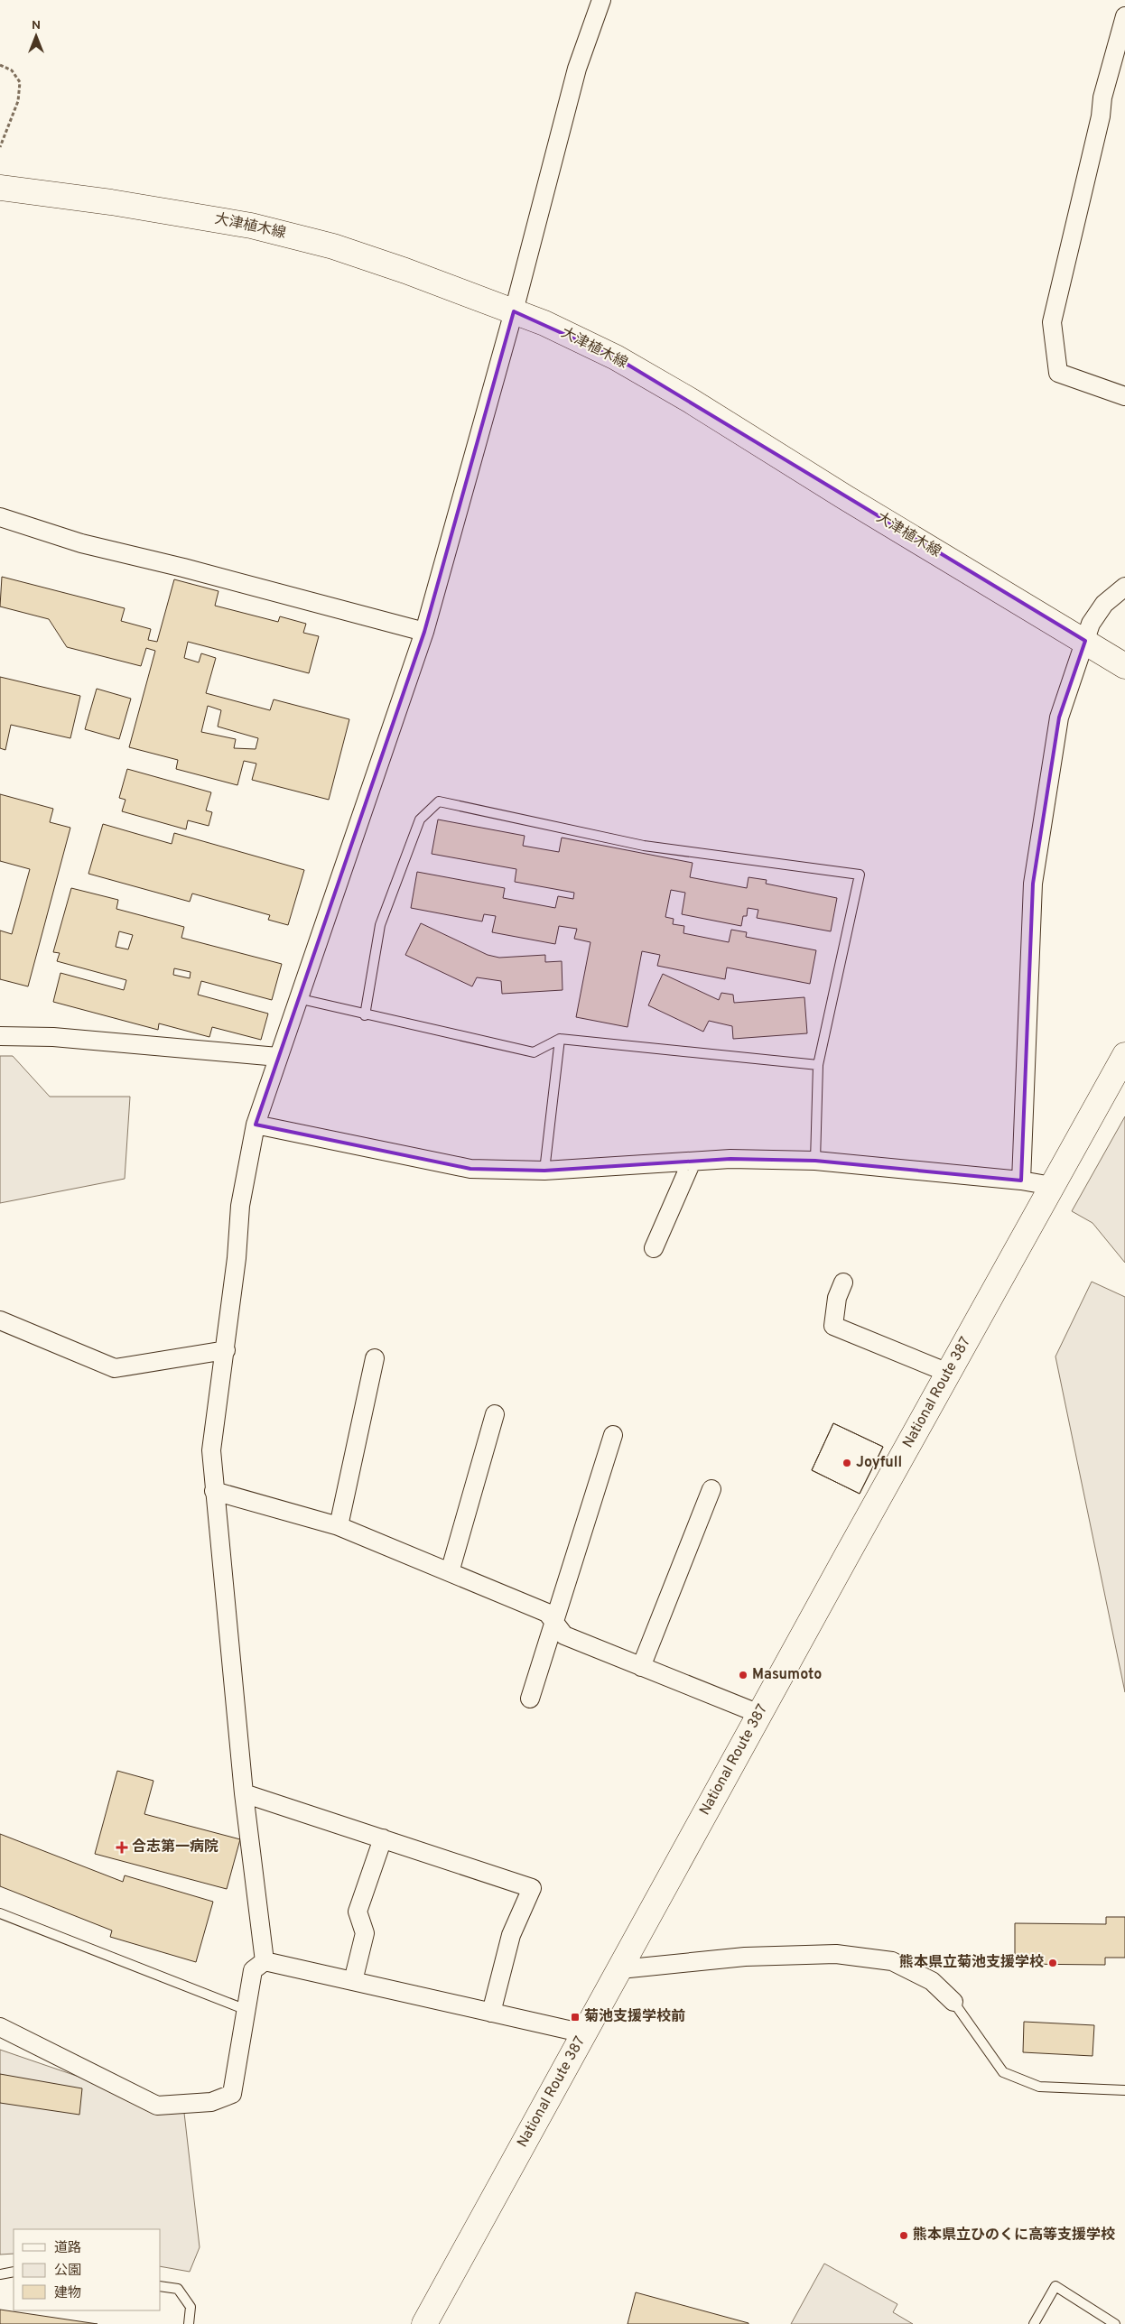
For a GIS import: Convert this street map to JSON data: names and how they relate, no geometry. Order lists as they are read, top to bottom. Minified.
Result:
{"streets":{"main road":["大津植木線","National Route 387"]},"places":{"other":["Joyfull","Masumoto","熊本県立菊池支援学校","熊本県立ひのくに高等支援学校"],"health":["合志第一病院"],"transit":["菊池支援学校前"]},"legend":["道路","公園","建物"],"north":"top"}
